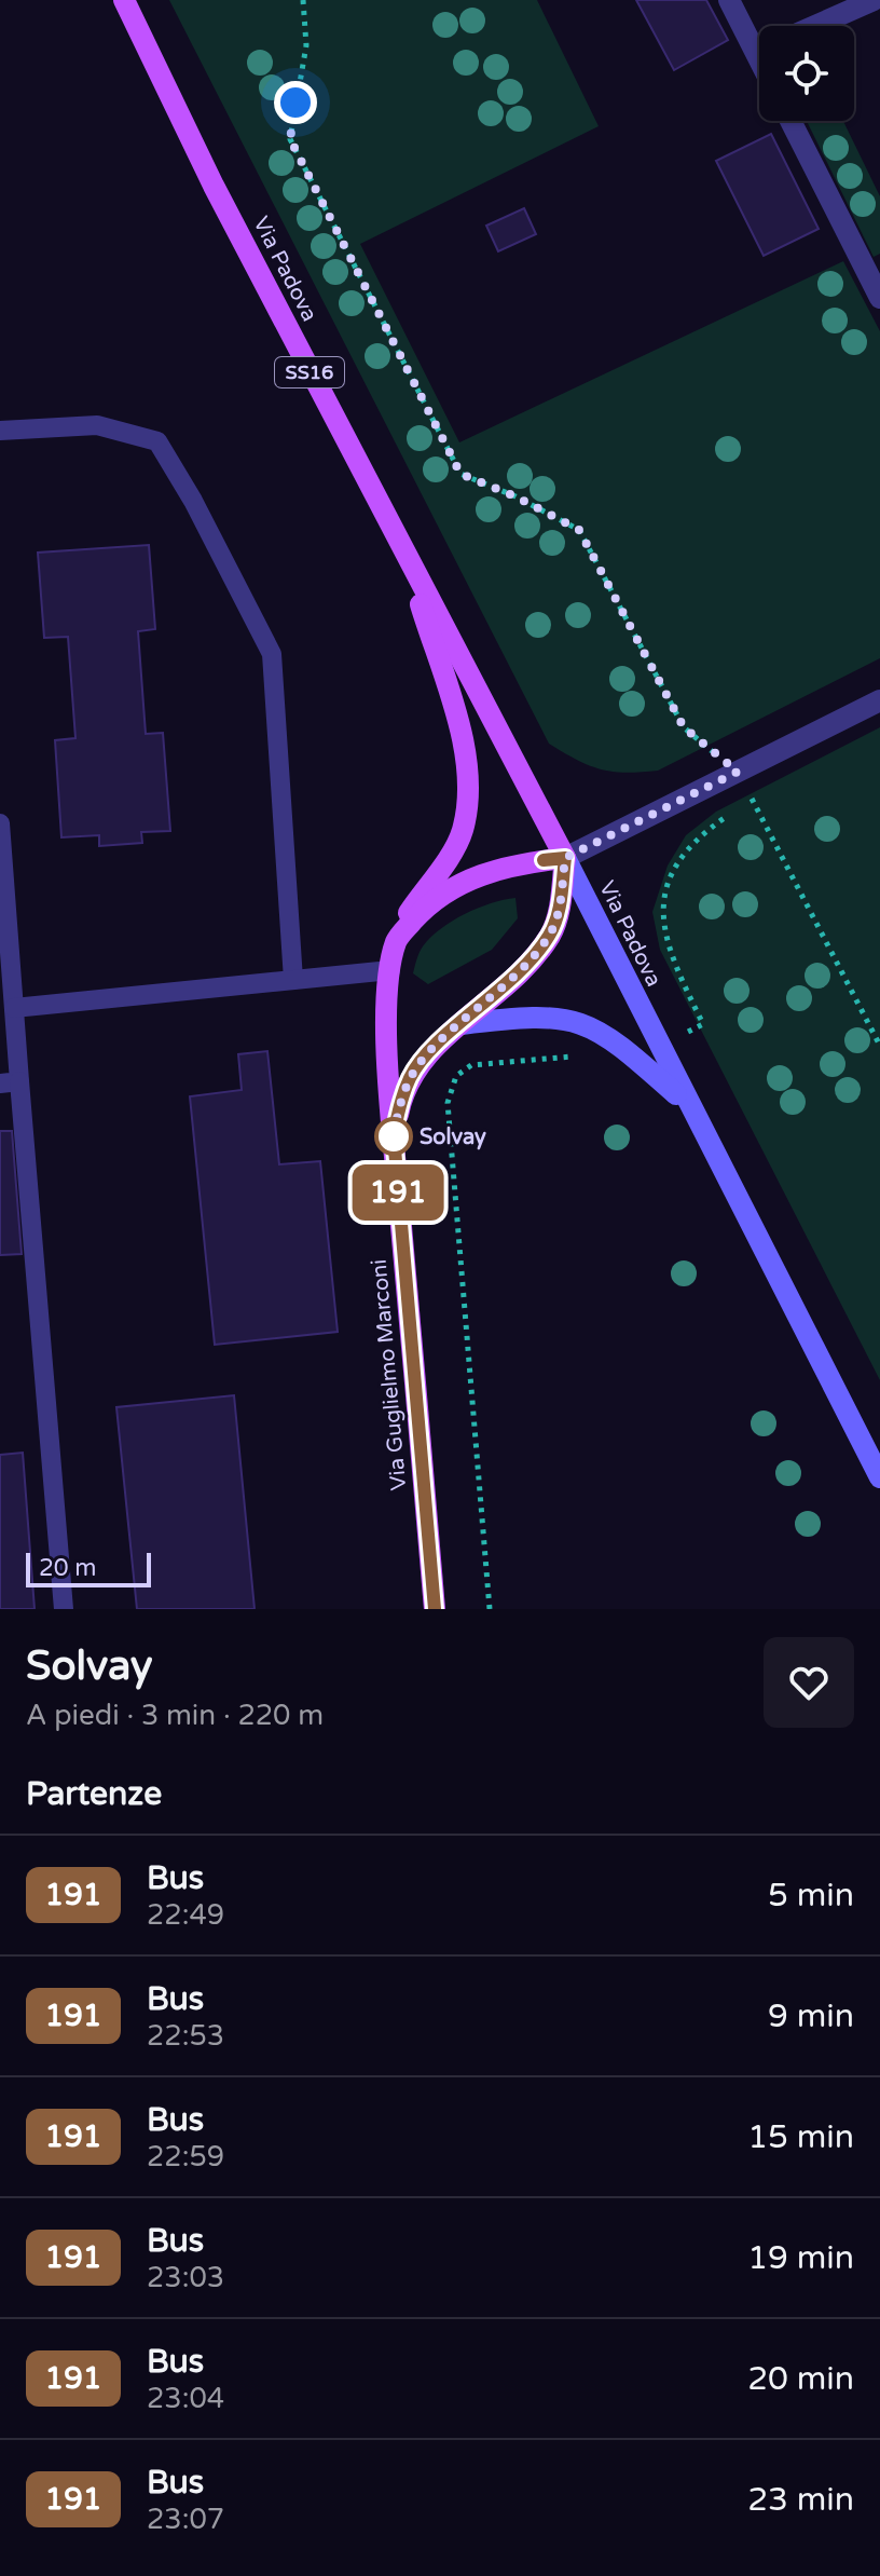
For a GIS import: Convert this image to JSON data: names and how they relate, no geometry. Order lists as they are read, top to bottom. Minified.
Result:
{"streets":{"main road":["Via Padova","SS16","Via Guglielmo Marconi"]},"crossings":[["Via Padova","Via Guglielmo Marconi"]],"places":["Solvay"],"lines":["bus line 191"],"scale_bar":"20 m","page":{"on_map":"191","scale":"20 m","heading":[["Solvay","A piedi · 3 min · 220 m"],"Partenze"],"list":[{"mark":"191","name":"Bus","note":"22:49","value":"5 min"},{"mark":"191","name":"Bus","note":"22:53","value":"9 min"},{"mark":"191","name":"Bus","note":"22:59","value":"15 min"},{"mark":"191","name":"Bus","note":"23:03","value":"19 min"},{"mark":"191","name":"Bus","note":"23:04","value":"20 min"},{"mark":"191","name":"Bus","note":"23:07","value":"23 min"}]}}
